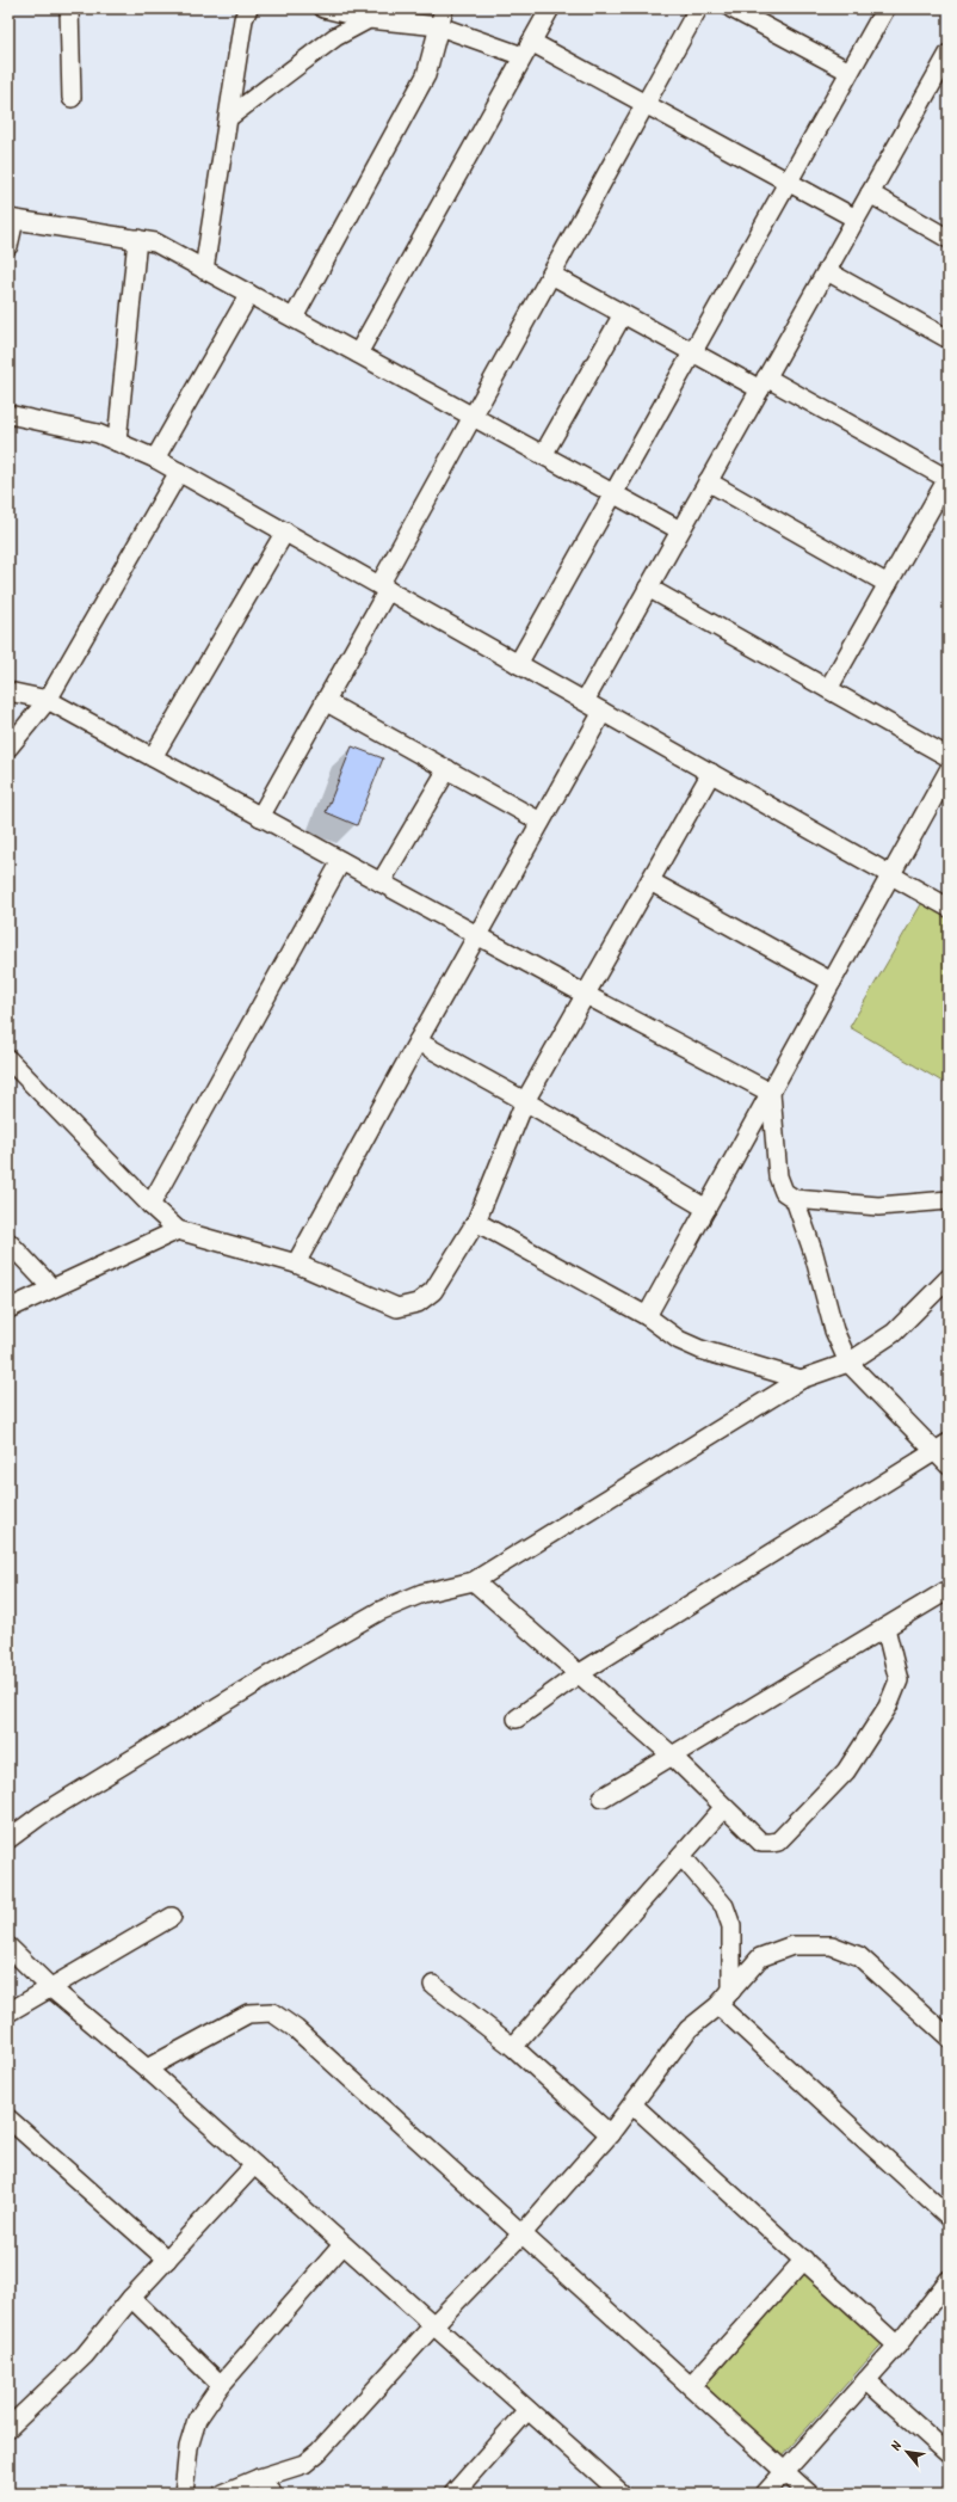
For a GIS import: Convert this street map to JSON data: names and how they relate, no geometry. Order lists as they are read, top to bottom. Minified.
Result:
{"north":"top left"}
